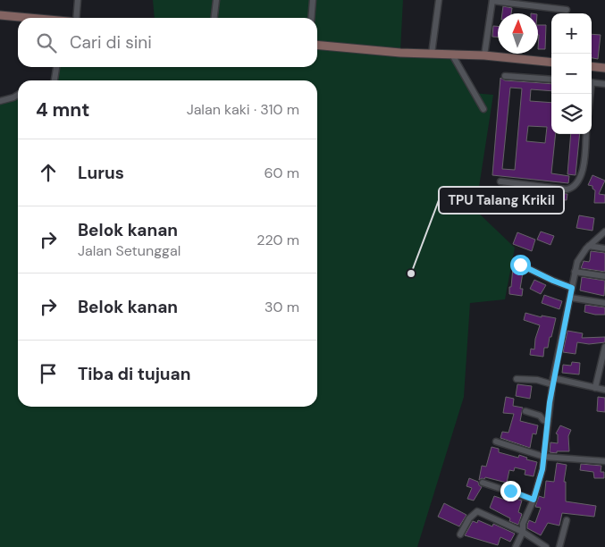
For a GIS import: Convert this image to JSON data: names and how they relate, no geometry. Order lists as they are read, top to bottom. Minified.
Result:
{"places":["TPU Talang Krikil"],"north":"top","page":{"map_buttons":["+","−"],"search":"Cari di sini","heading":["4 mnt","Jalan kaki · 310 m"],"list":[["Lurus","60 m"],["Belok kanan","Jalan Setunggal","220 m"],["Belok kanan","30 m"],"Tiba di tujuan"]}}
